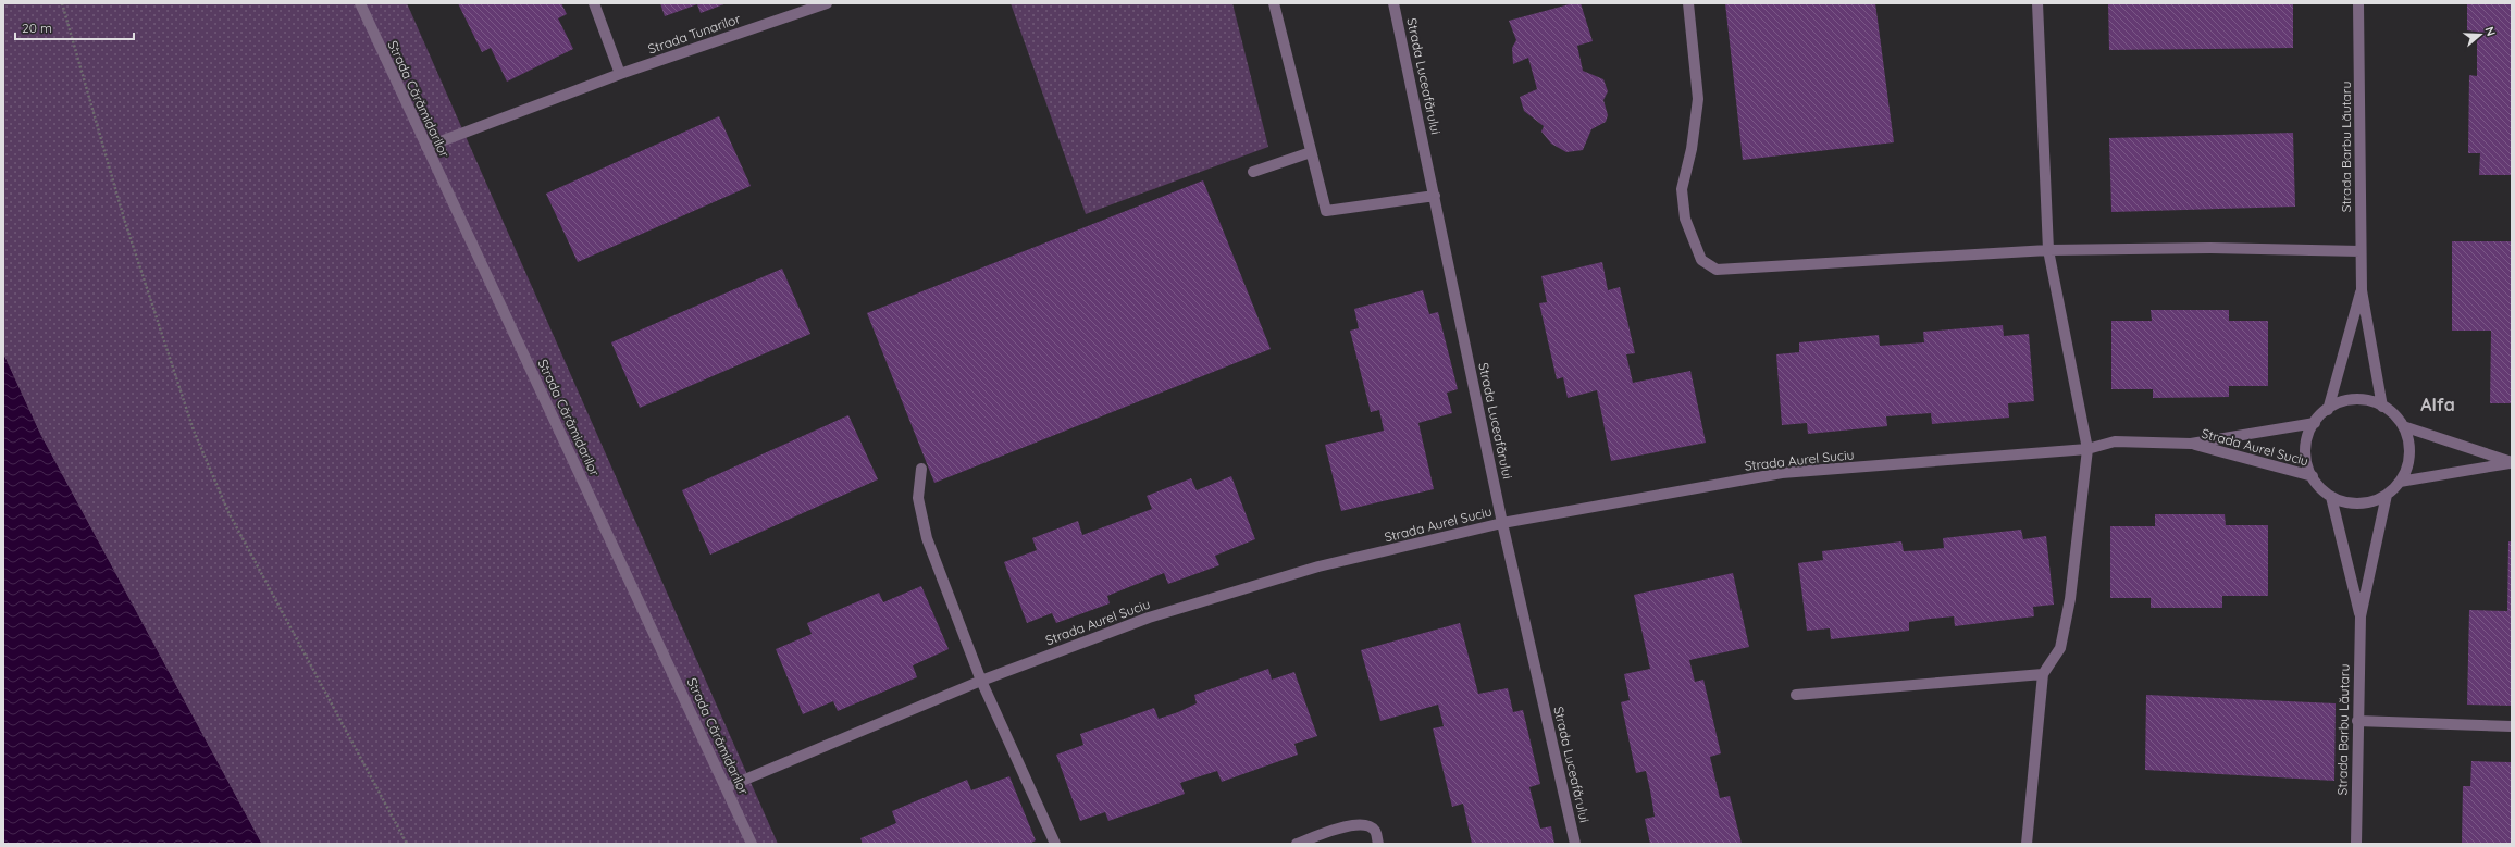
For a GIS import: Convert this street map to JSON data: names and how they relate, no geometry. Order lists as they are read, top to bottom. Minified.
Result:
{"streets":{"street":["Strada Tunarilor","Strada Luceafărului","Strada Cărămidarilor","Strada Barbu Lăutaru","Strada Aurel Suciu"]},"crossings":[["Strada Tunarilor","Strada Cărămidarilor"],["Strada Luceafărului","Strada Aurel Suciu"],["Strada Cărămidarilor","Strada Aurel Suciu"],["Strada Barbu Lăutaru","Strada Aurel Suciu"]],"districts":["Alfa"],"scale_bar":"20 m","north":"right"}
